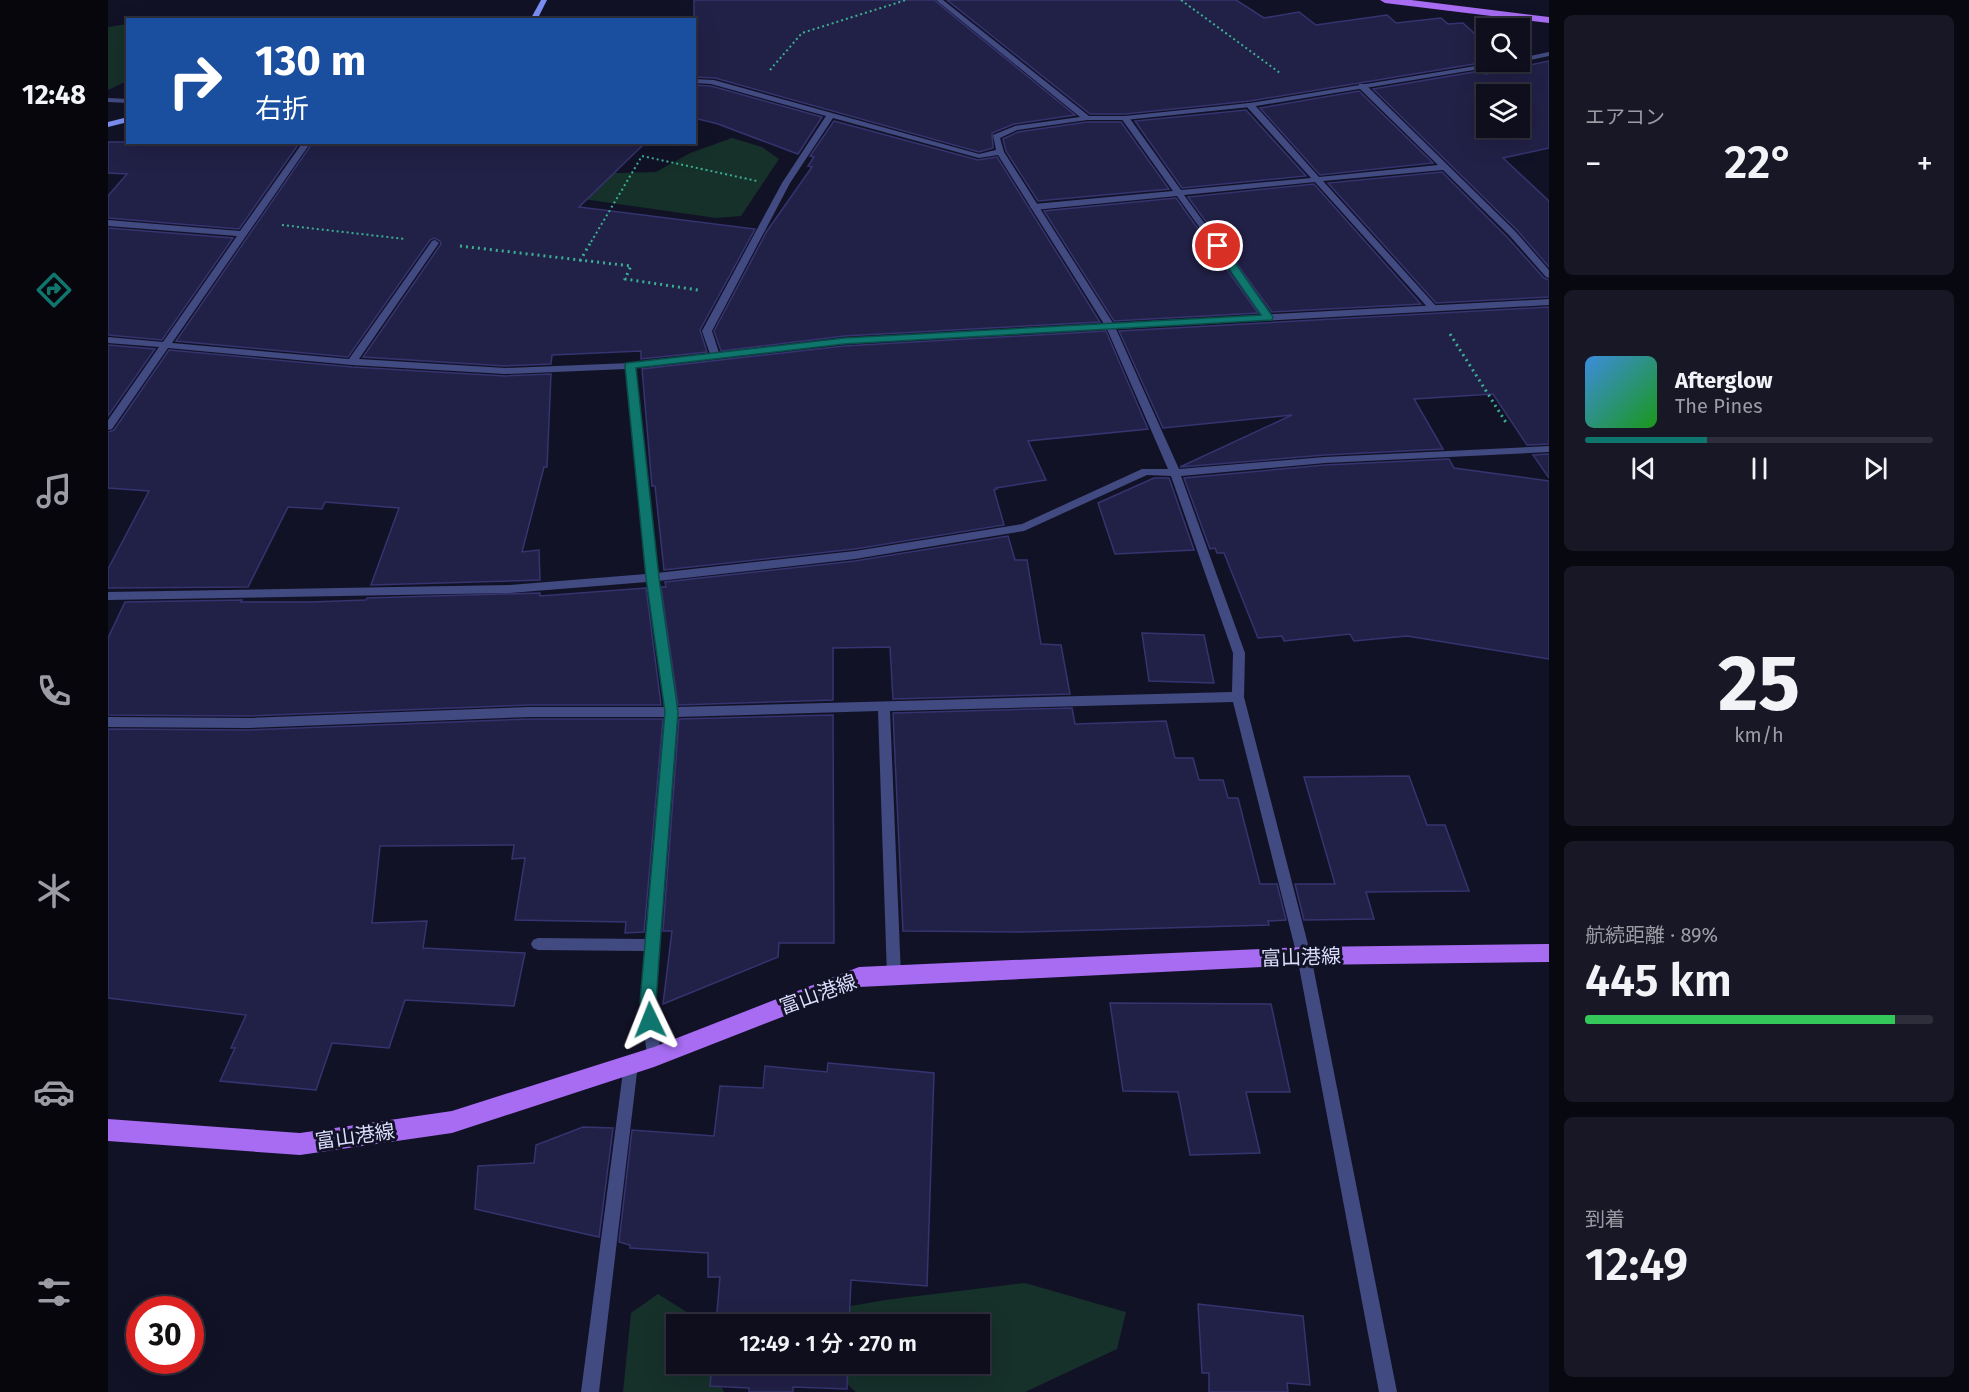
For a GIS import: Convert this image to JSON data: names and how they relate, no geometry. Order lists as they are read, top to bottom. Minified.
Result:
{"streets":{"main road":["富山港線"]},"page":{"tabs":"12:48","tile":["エアコン",["25","km/h"],["航続距離 · 89%","445 km"],["到着","12:49"]],"turn":["130 m","右折"],"heat":["−","22°","+"],"song":["Afterglow","The Pines"],"limit":"30","trip":"12:49 · 1 分 · 270 m"}}
